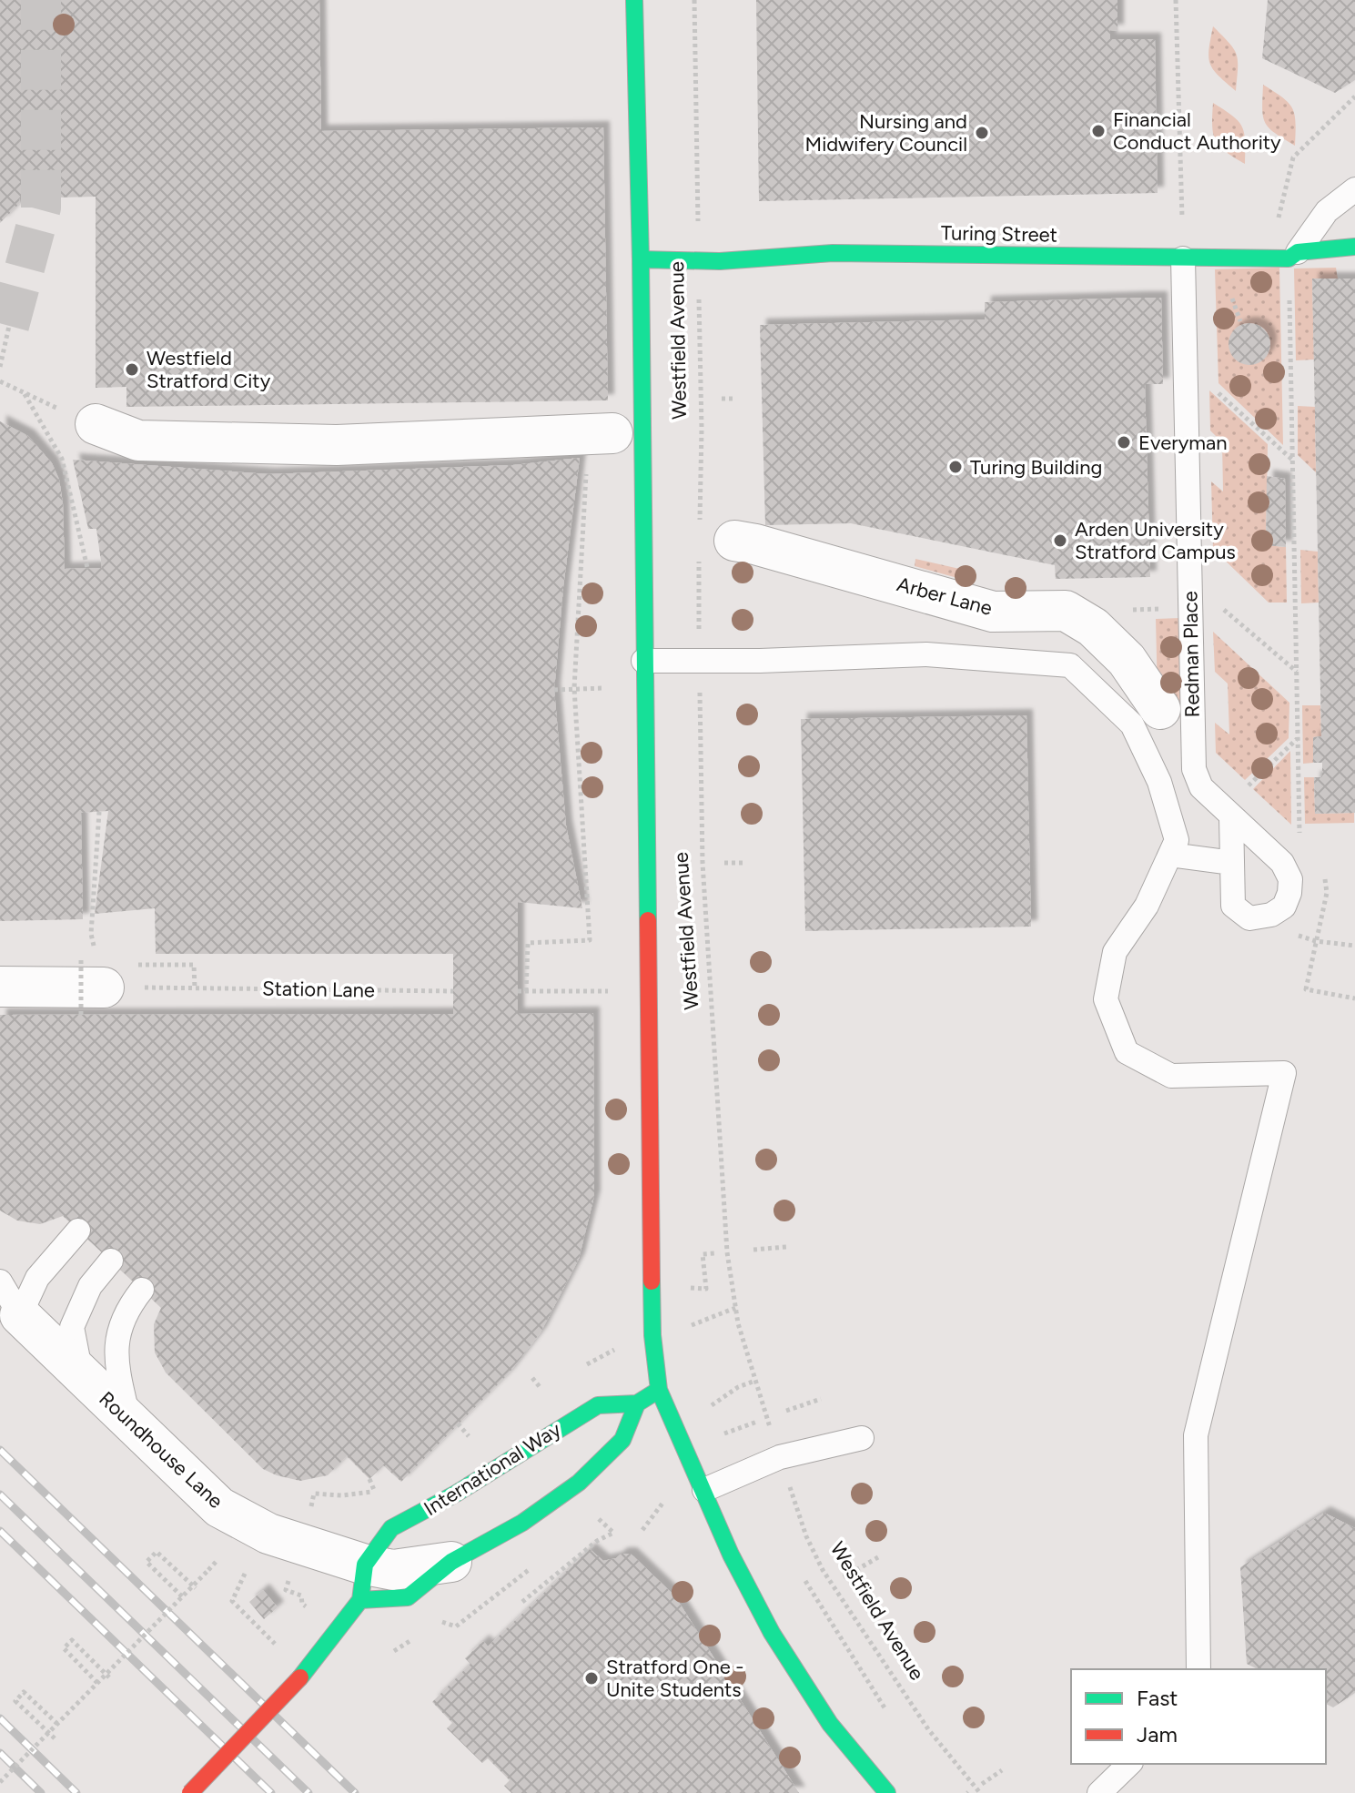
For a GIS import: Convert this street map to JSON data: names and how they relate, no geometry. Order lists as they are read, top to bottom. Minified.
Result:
{"streets":{"street":["Turing Street","Westfield Avenue","Arber Lane","Roundhouse Lane","International Way"],"lane":["Redman Place"],"path":["Station Lane"]},"crossings":[["Turing Street","Westfield Avenue"],["Turing Street","Redman Place"],["Westfield Avenue","Arber Lane"],["Westfield Avenue","International Way"],["Roundhouse Lane","International Way"]],"places":["Financial Conduct Authority","Nursing and Midwifery Council","Westfield Stratford City","Everyman","Turing Building","Arden University Stratford Campus","Stratford One - Unite Students"],"legend":["Fast","Jam"]}
